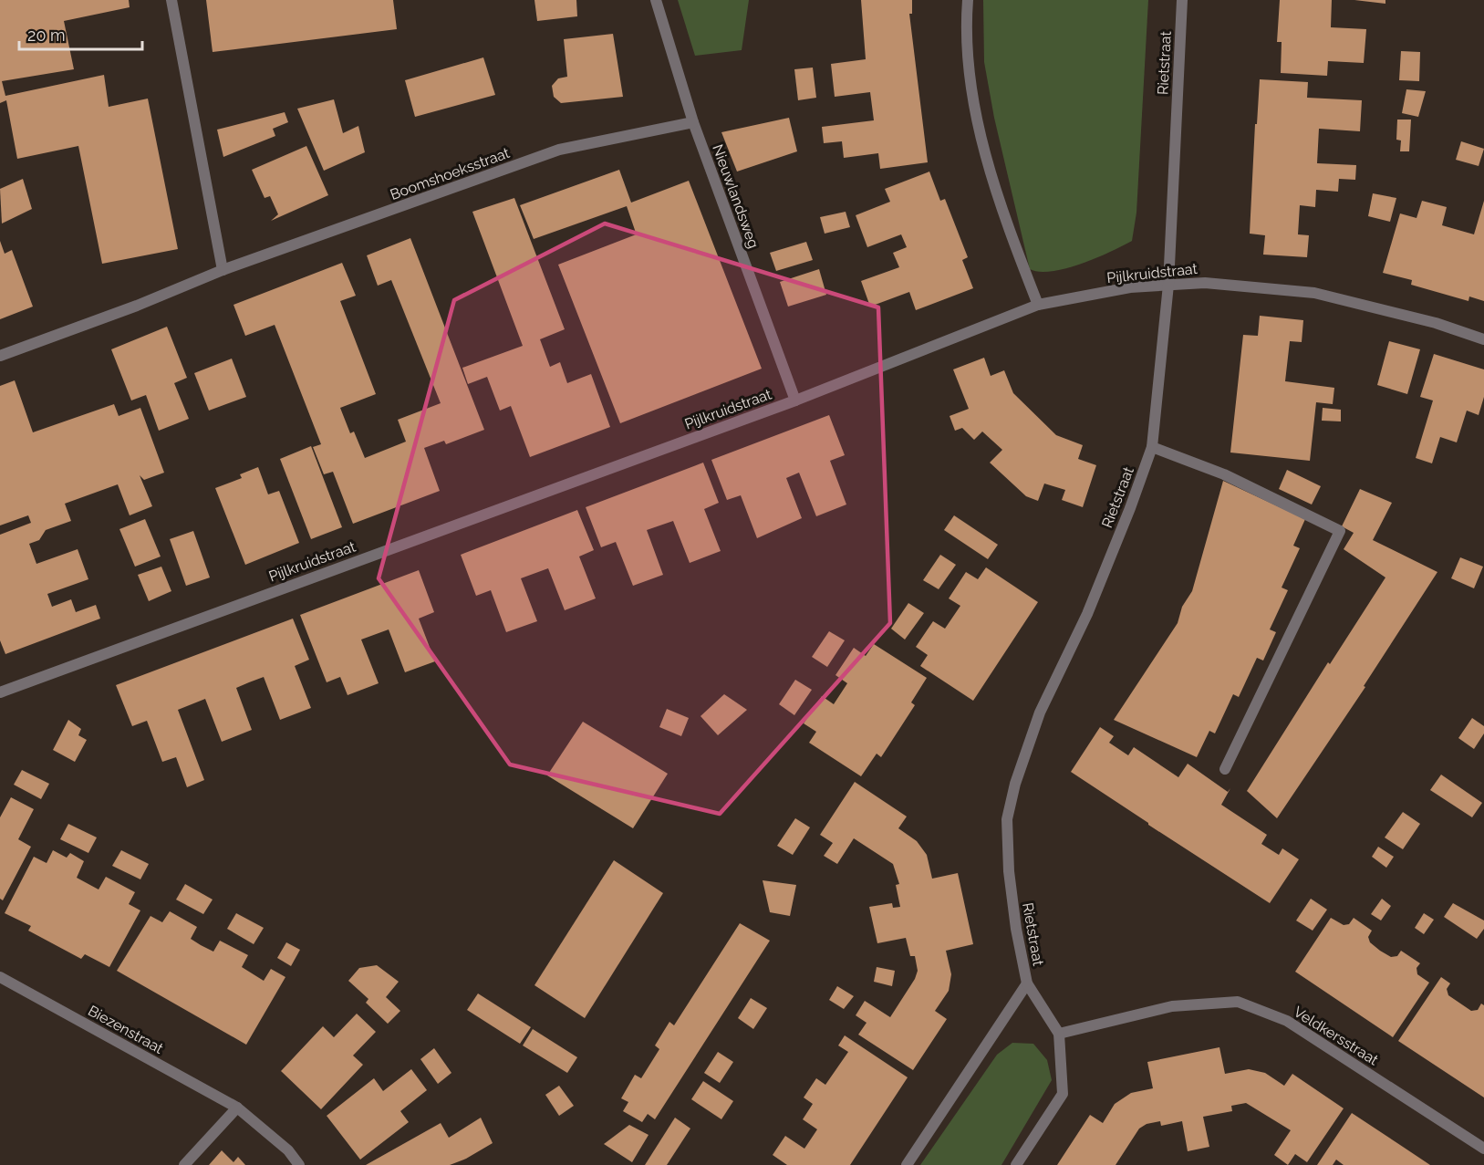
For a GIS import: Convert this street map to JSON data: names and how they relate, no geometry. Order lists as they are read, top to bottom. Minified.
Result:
{"streets":{"street":["Rietstraat","Boomshoeksstraat","Nieuwlandsweg","Pijlkruidstraat","Biezenstraat","Veldkersstraat"]},"crossings":[["Rietstraat","Pijlkruidstraat"],["Rietstraat","Veldkersstraat"],["Boomshoeksstraat","Nieuwlandsweg"],["Nieuwlandsweg","Pijlkruidstraat"]],"scale_bar":"20 m"}
